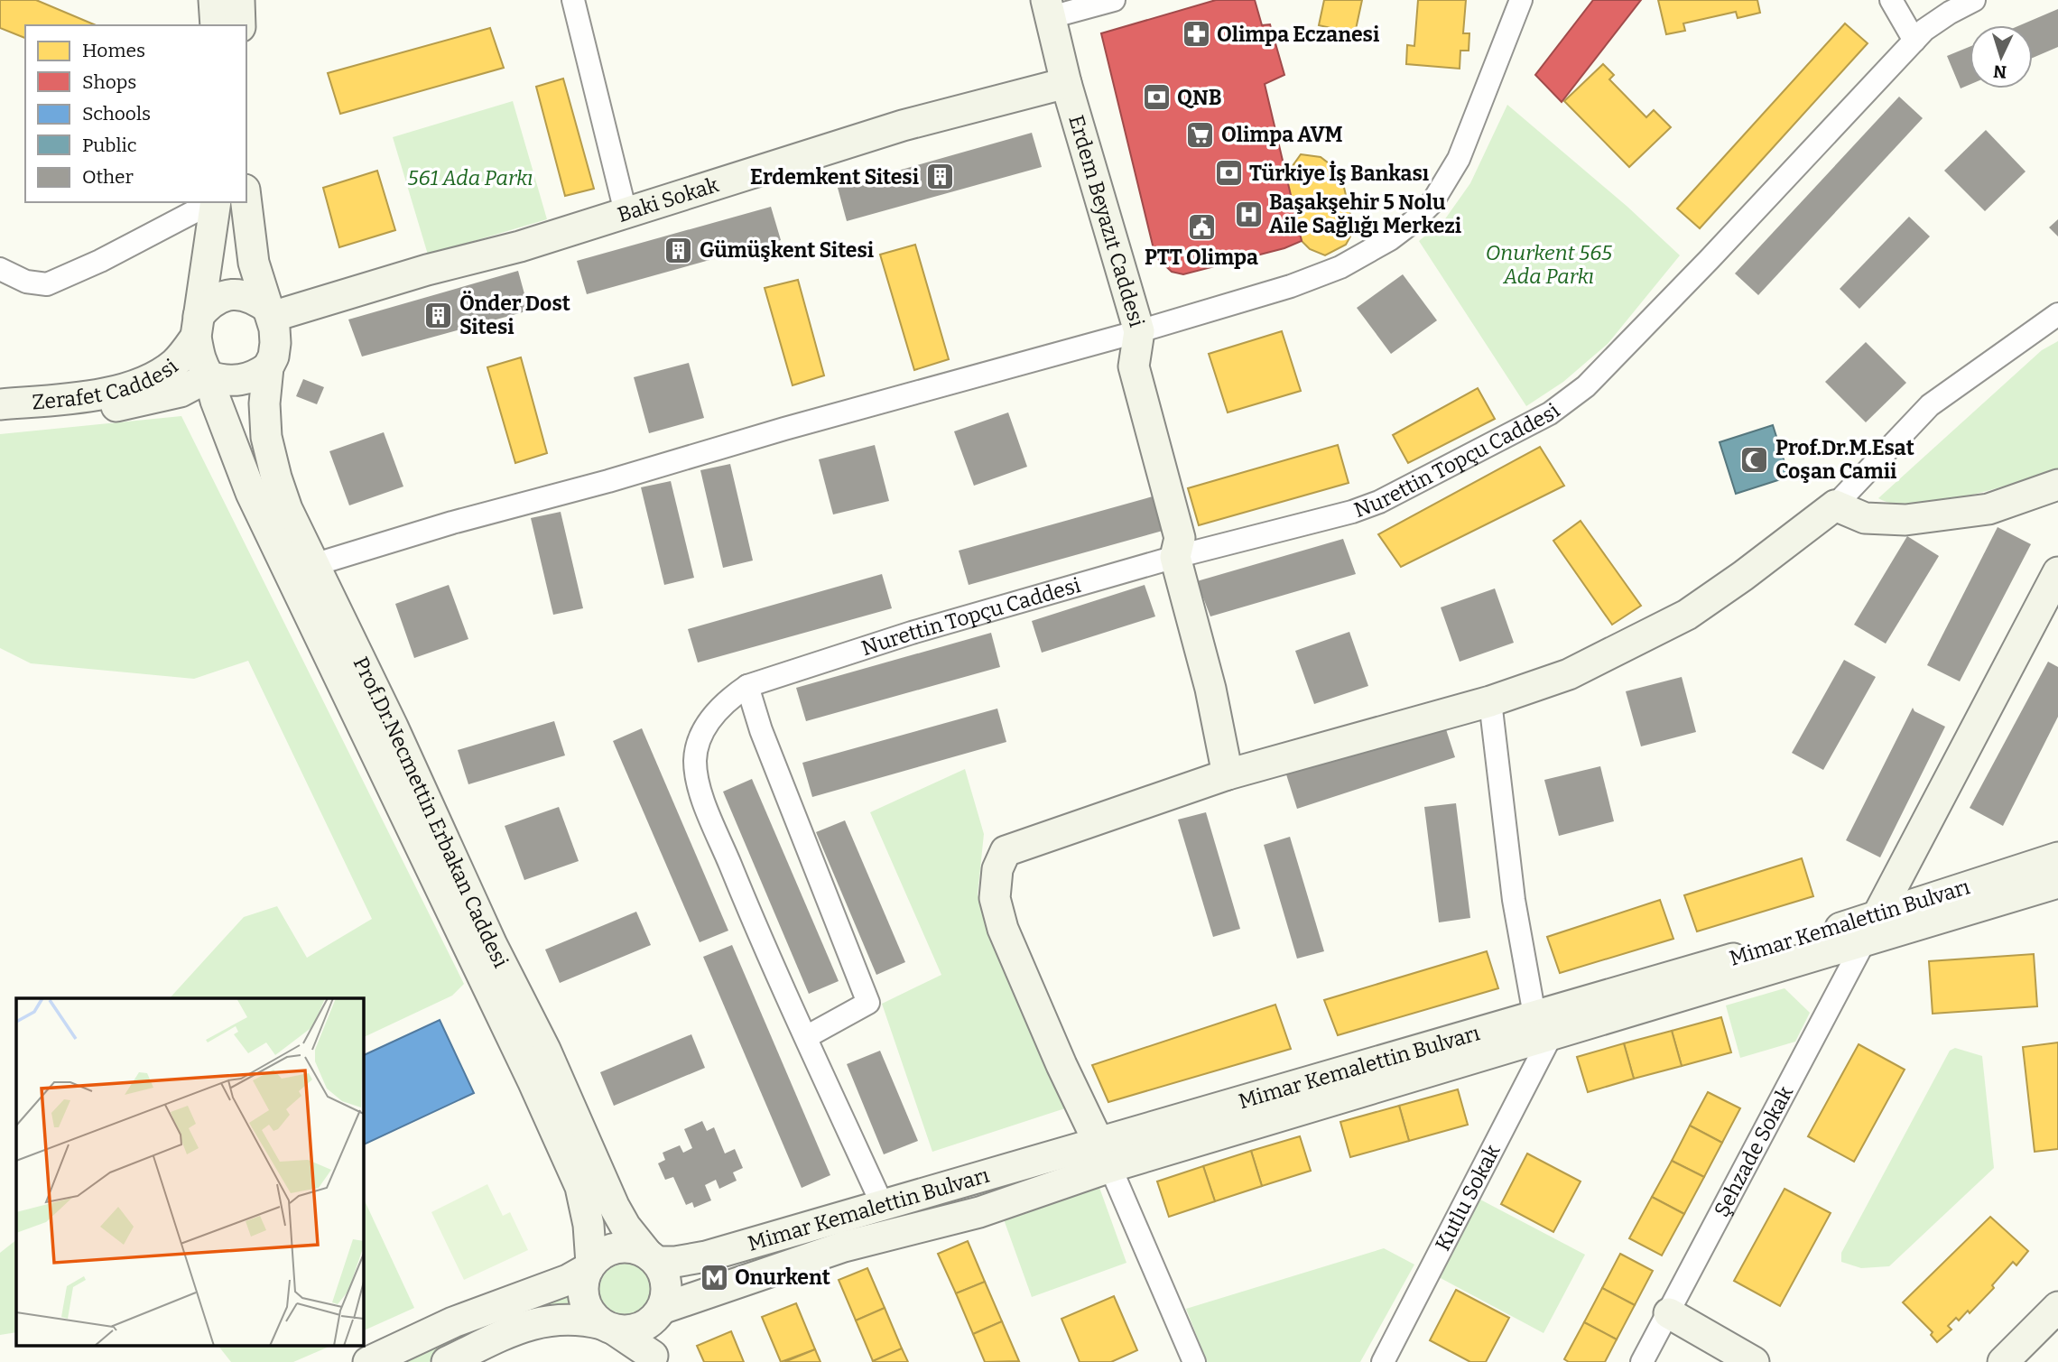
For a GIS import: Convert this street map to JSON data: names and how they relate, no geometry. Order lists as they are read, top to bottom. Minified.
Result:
{"streets":{"main road":["Baki Sokak","Erdem Beyazıt Caddesi","Zerafet Caddesi","Prof.Dr.Necmettin Erbakan Caddesi","Mimar Kemalettin Bulvarı"],"street":["Nurettin Topçu Caddesi","Şehzade Sokak","Kutlu Sokak"]},"crossings":[["Baki Sokak","Erdem Beyazıt Caddesi"],["Baki Sokak","Zerafet Caddesi"],["Baki Sokak","Prof.Dr.Necmettin Erbakan Caddesi"],["Erdem Beyazıt Caddesi","Nurettin Topçu Caddesi"],["Zerafet Caddesi","Prof.Dr.Necmettin Erbakan Caddesi"],["Nurettin Topçu Caddesi","Mimar Kemalettin Bulvarı"],["Prof.Dr.Necmettin Erbakan Caddesi","Mimar Kemalettin Bulvarı"],["Mimar Kemalettin Bulvarı","Kutlu Sokak"]],"parks":["561 Ada Parkı","Onurkent 565 Ada Parkı"],"places":{"pharmacy":["Olimpa Eczanesi"],"bank":["QNB","Türkiye İş Bankası"],"supermarket":["Olimpa AVM"],"building":["Erdemkent Sitesi","Gümüşkent Sitesi","Önder Dost Sitesi"],"hospital":["Başakşehir 5 Nolu Aile Sağlığı Merkezi"],"public building":["PTT Olimpa"],"mosque":["Prof.Dr.M.Esat Coşan Camii"],"metro station":["Onurkent"]},"legend":["Homes","Shops","Schools","Public","Other"],"north":"bottom"}
